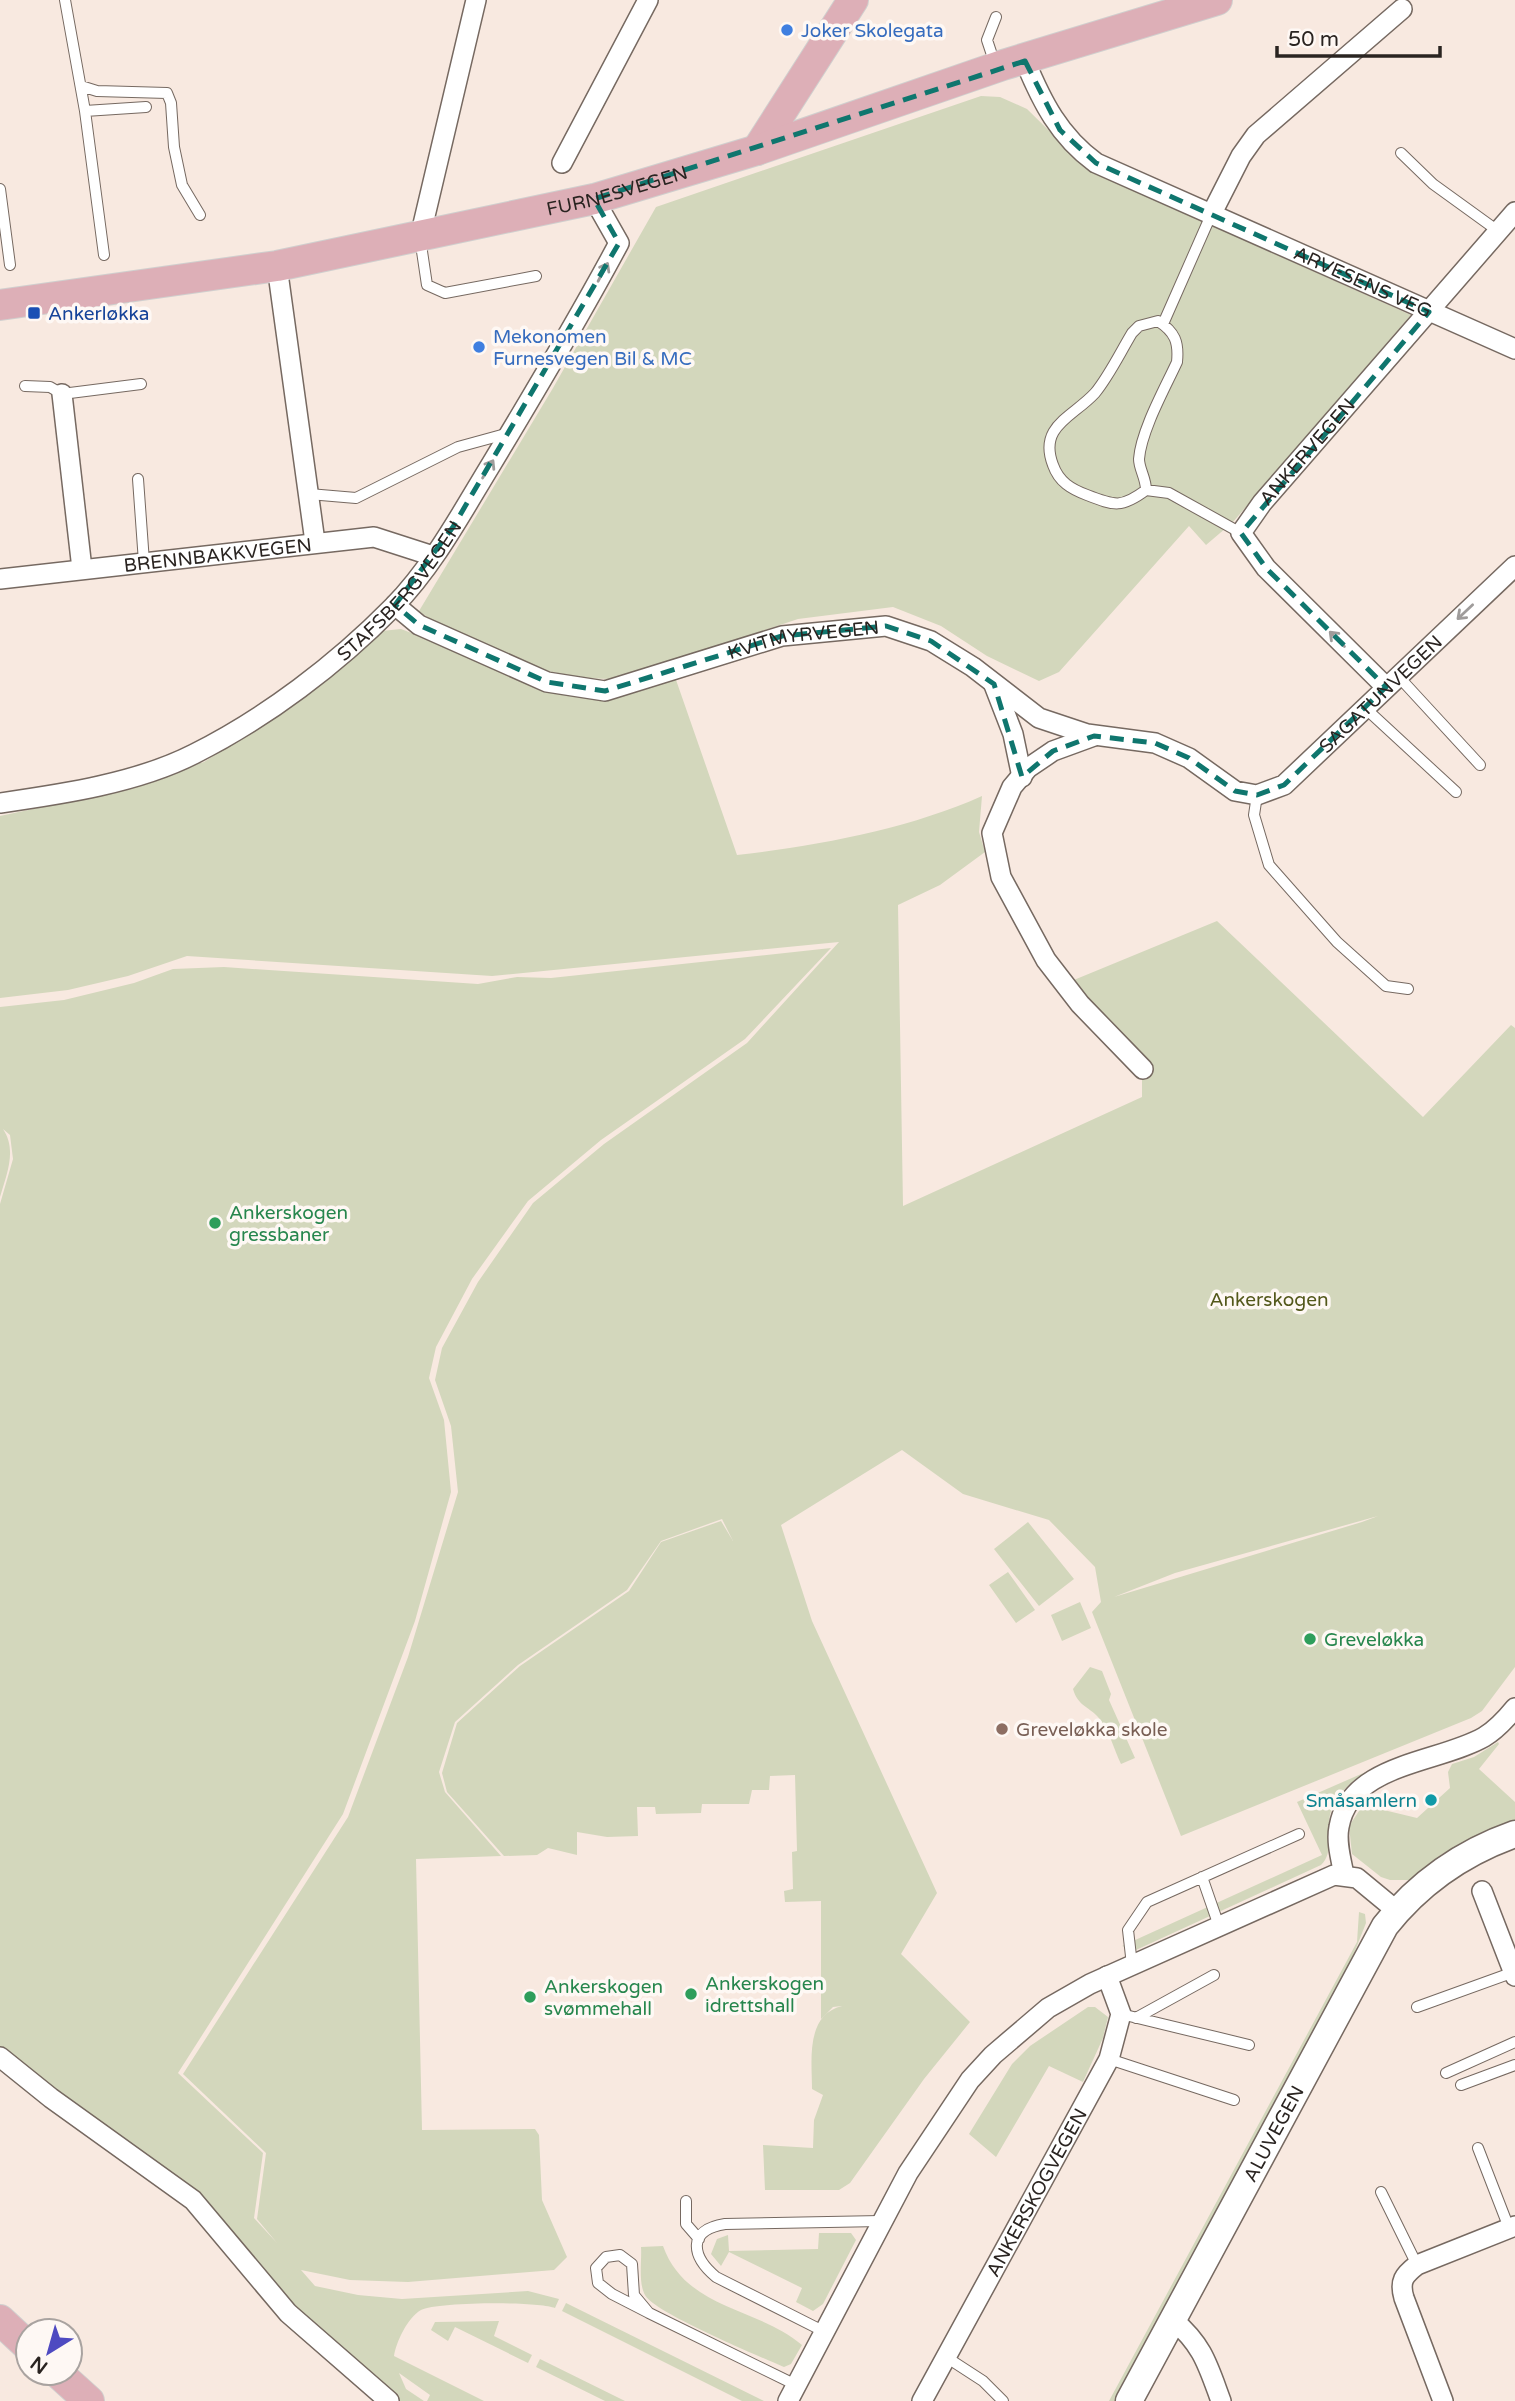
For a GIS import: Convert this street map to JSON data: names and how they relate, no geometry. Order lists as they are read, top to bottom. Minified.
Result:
{"streets":{"main road":["FURNESVEGEN","ALUVEGEN"],"street":["ARVESENS VEG","ANKERVEGEN","BRENNBAKKVEGEN","STAFSBERGVEGEN","KVITMYRVEGEN","SAGATUNVEGEN","ANKERSKOGVEGEN"]},"crossings":[["FURNESVEGEN","ARVESENS VEG"],["FURNESVEGEN","STAFSBERGVEGEN"],["ARVESENS VEG","ANKERVEGEN"],["BRENNBAKKVEGEN","STAFSBERGVEGEN"],["STAFSBERGVEGEN","KVITMYRVEGEN"],["KVITMYRVEGEN","SAGATUNVEGEN"]],"one_way":["STAFSBERGVEGEN","SAGATUNVEGEN"],"parks":["Ankerskogen"],"places":{"other":["Joker Skolegata","Mekonomen Furnesvegen Bil & MC","Ankerskogen gressbaner","Greveløkka","Greveløkka skole","Småsamlern","Ankerskogen idrettshall","Ankerskogen svømmehall"],"transit":["Ankerløkka"]},"scale_bar":"50 m","north":"bottom left"}
